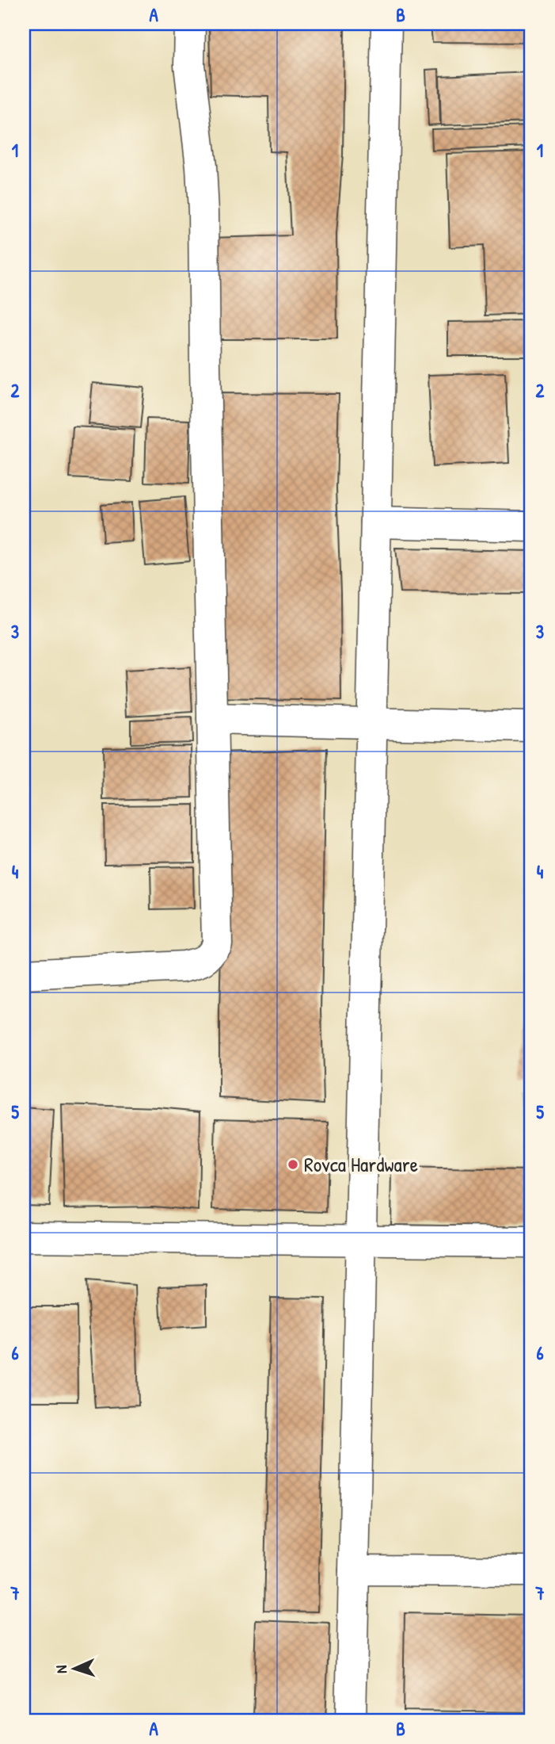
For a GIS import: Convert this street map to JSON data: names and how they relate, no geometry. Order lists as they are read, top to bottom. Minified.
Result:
{"places":["Rovca Hardware"],"north":"left","grid":{"columns":["A","B"],"rows":["1","2","3","4","5","6","7"]}}
